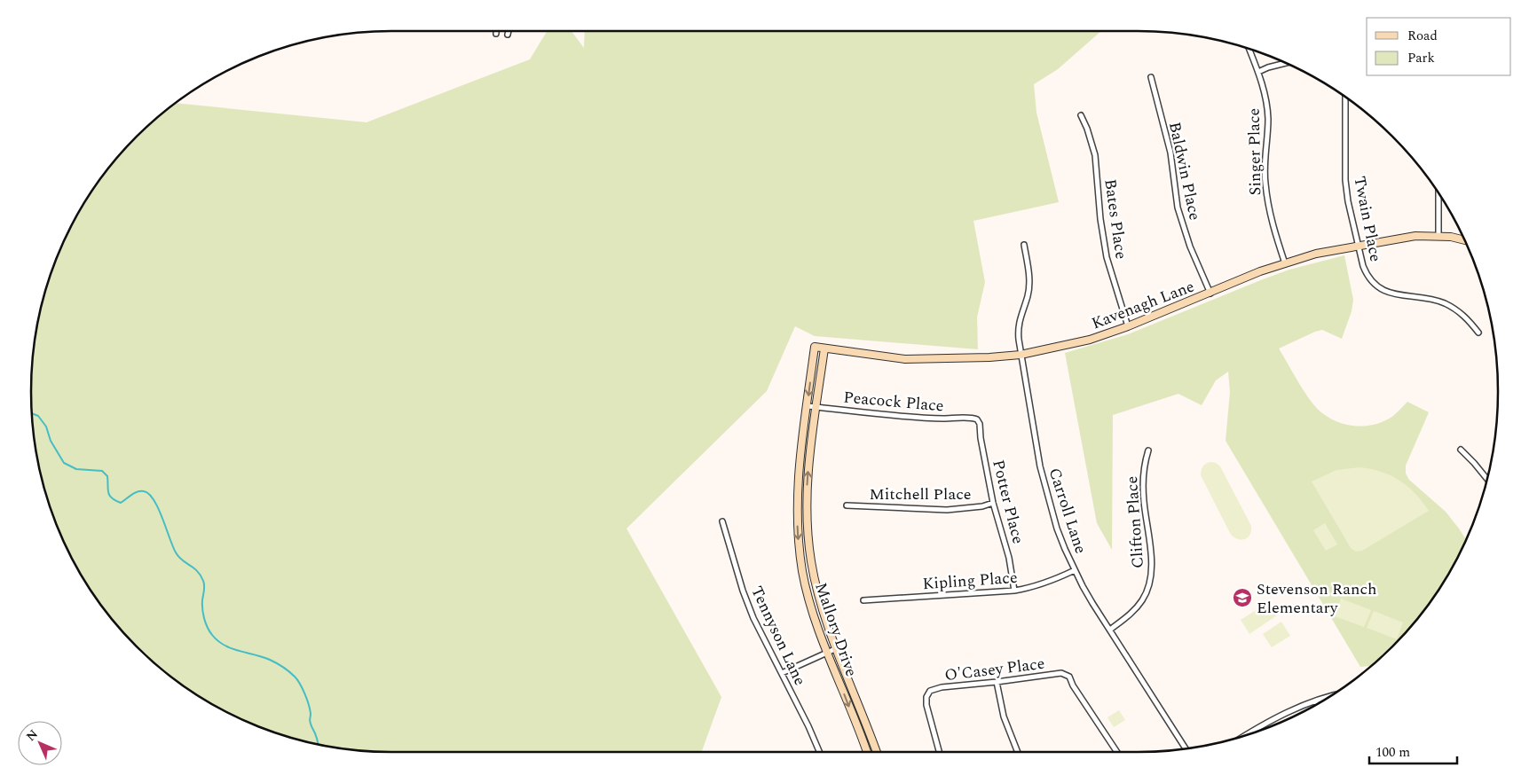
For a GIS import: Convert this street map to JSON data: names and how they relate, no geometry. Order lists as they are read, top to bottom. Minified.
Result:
{"streets":{"main road":["Kavenagh Lane","Mallory Drive"],"street":["Singer Place","Baldwin Place","Bates Place","Twain Place","Peacock Place","Mitchell Place","Potter Place","Carroll Lane","Clifton Place","Kipling Place","Tennyson Lane","O'Casey Place"]},"crossings":[["Singer Place","Kavenagh Lane"],["Baldwin Place","Kavenagh Lane"],["Bates Place","Kavenagh Lane"],["Twain Place","Kavenagh Lane"],["Kavenagh Lane","Carroll Lane"],["Kavenagh Lane","Mallory Drive"],["Peacock Place","Potter Place"],["Peacock Place","Mallory Drive"],["Mitchell Place","Potter Place"],["Potter Place","Kipling Place"],["Carroll Lane","Clifton Place"],["Carroll Lane","Kipling Place"]],"places":{"school or university":["Stevenson Ranch Elementary"]},"legend":["Road","Park"],"scale_bar":"100 m","north":"top left"}
